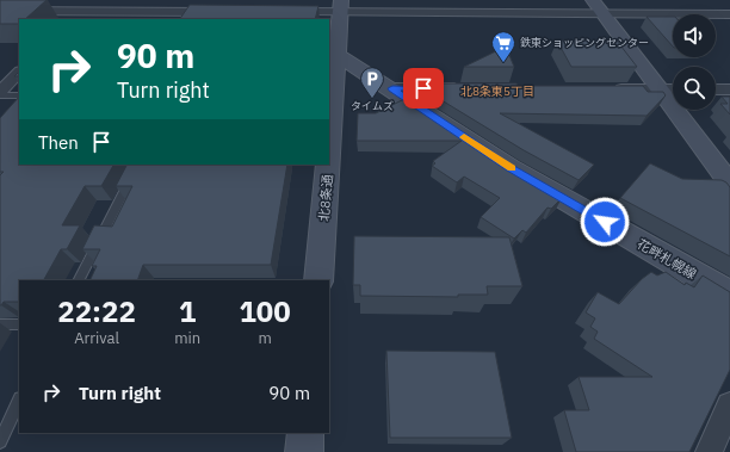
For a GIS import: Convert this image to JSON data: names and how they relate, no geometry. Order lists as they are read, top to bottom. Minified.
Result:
{"streets":{"street":["北8条通","花畔札幌線"]},"crossings":[["北8条通","花畔札幌線"]],"districts":["北8条東5丁目"],"places":{"supermarket":["鉄東ショッピングセンター"],"parking":["タイムズ"]},"page":{"turn":["90 m","Turn right"],"then":"Then","eta":["22:22","Arrival","1","min","100","m"],"list":[{"name":"Turn right","value":"90 m"}]}}
